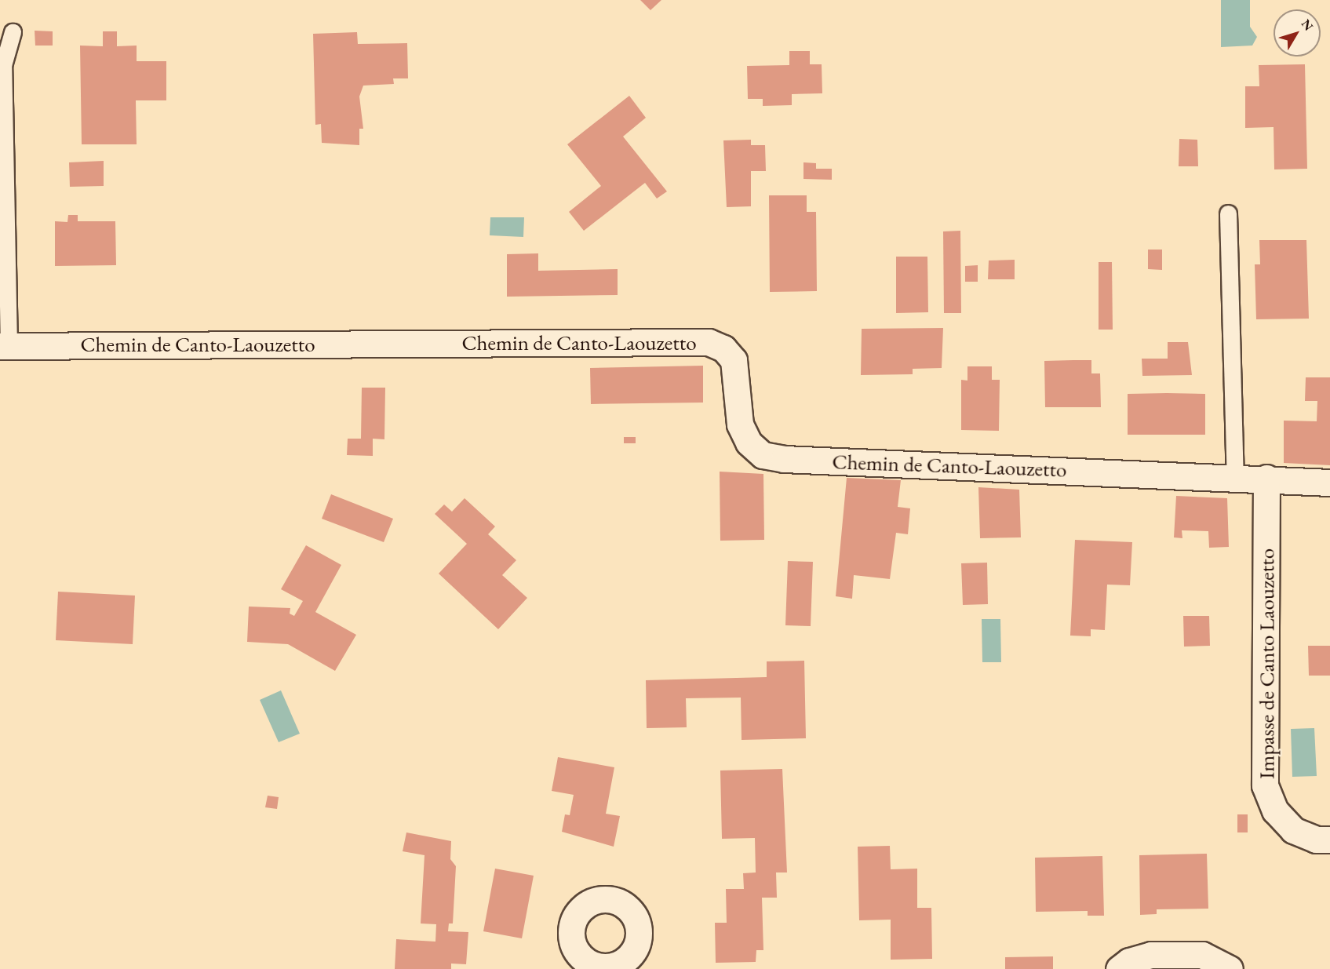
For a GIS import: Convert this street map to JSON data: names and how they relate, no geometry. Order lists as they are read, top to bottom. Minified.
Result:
{"streets":{"street":["Chemin de Canto-Laouzetto","Impasse de Canto Laouzetto"]},"crossings":[["Chemin de Canto-Laouzetto","Impasse de Canto Laouzetto"]],"north":"top right"}
